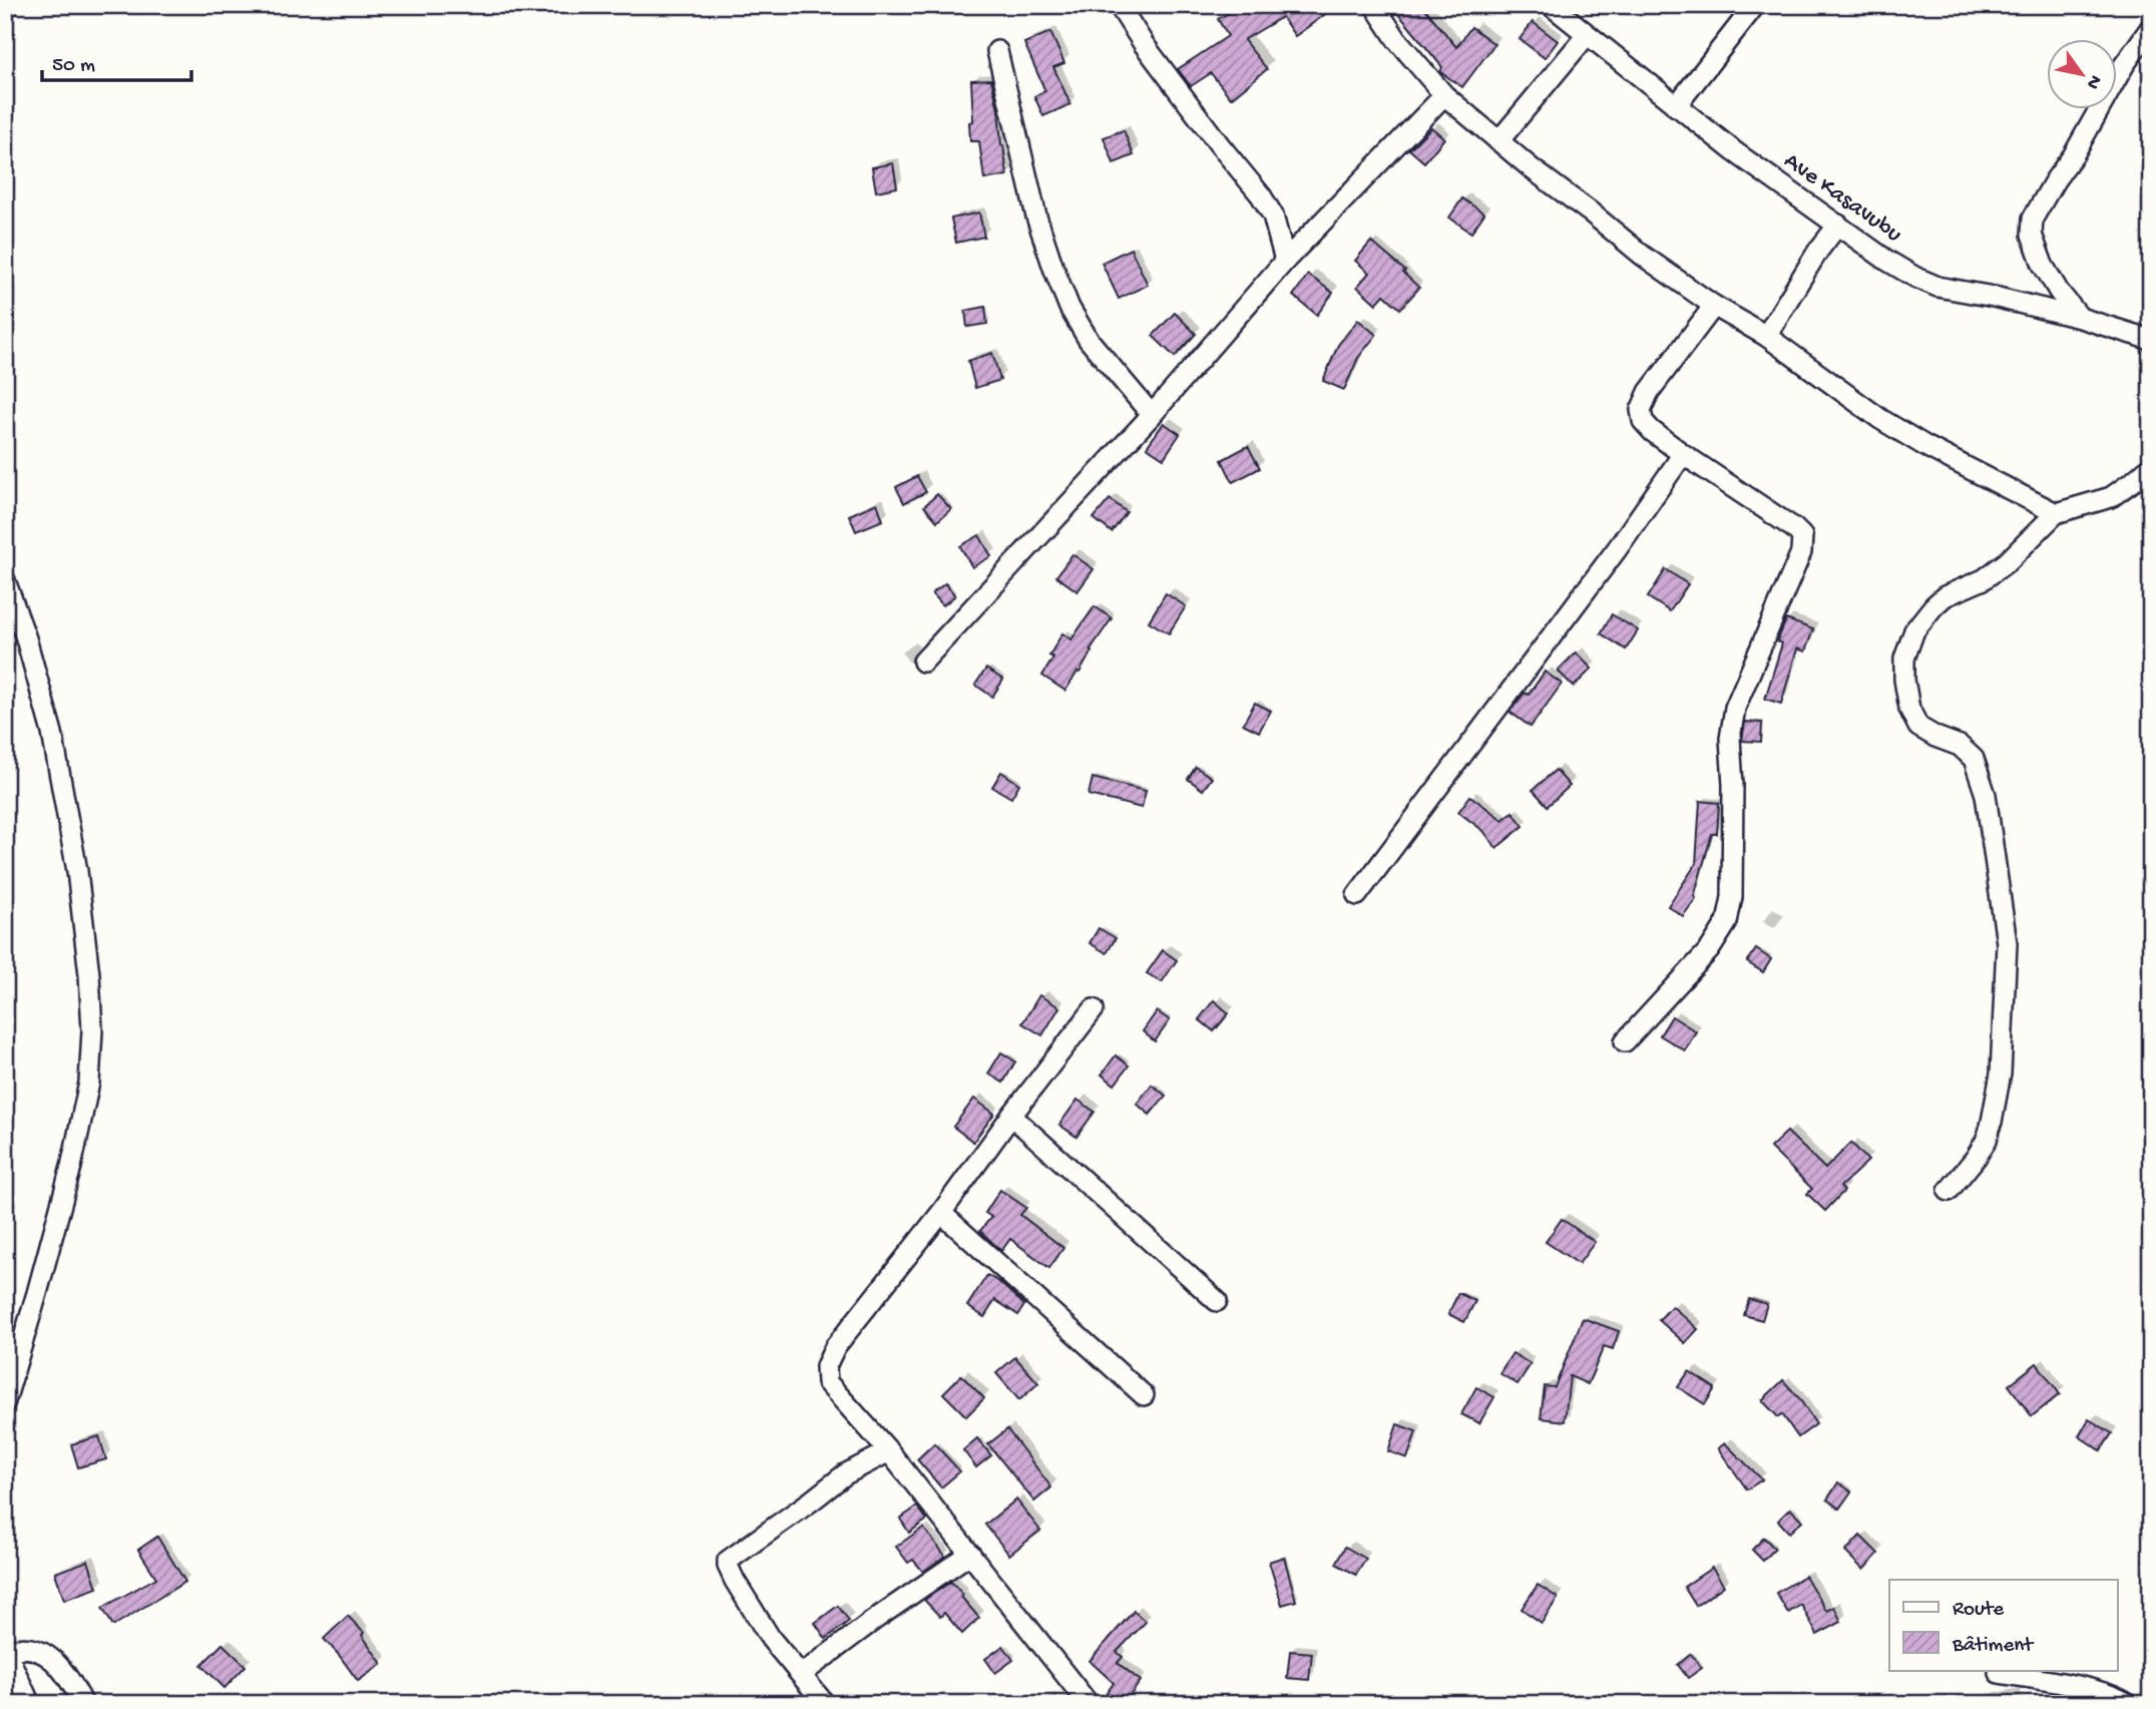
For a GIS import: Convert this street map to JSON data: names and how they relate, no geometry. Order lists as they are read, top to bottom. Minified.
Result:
{"streets":{"street":["Ave Kasavubu"]},"legend":["Route","Bâtiment"],"scale_bar":"50 m","north":"bottom right"}
